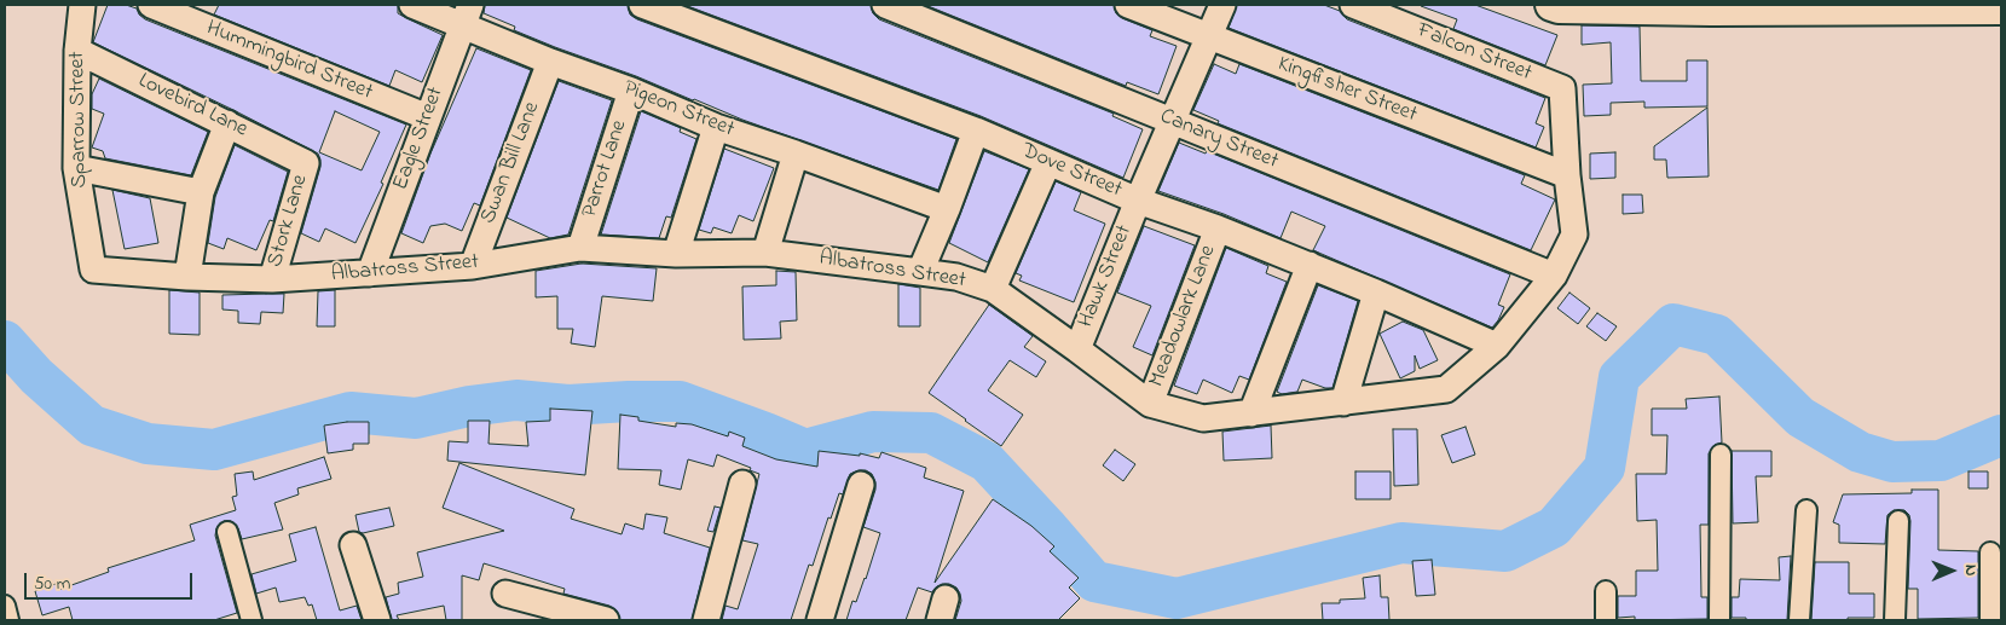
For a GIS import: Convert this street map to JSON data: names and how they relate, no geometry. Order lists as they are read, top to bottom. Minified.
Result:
{"streets":{"street":["Falcon Street","Hummingbird Street","Kingfisher Street","Lovebird Lane","Pigeon Street","Sparrow Street","Eagle Street","Canary Street","Swan Bill Lane","Parrot Lane","Dove Street","Stork Lane","Albatross Street","Hawk Street","Meadowlark Lane"]},"crossings":[["Falcon Street","Albatross Street"],["Hummingbird Street","Eagle Street"],["Kingfisher Street","Albatross Street"],["Kingfisher Street","Hawk Street"],["Lovebird Lane","Sparrow Street"],["Lovebird Lane","Stork Lane"],["Pigeon Street","Eagle Street"],["Pigeon Street","Swan Bill Lane"],["Pigeon Street","Parrot Lane"],["Sparrow Street","Albatross Street"],["Eagle Street","Albatross Street"],["Canary Street","Albatross Street"],["Canary Street","Hawk Street"],["Swan Bill Lane","Albatross Street"],["Parrot Lane","Albatross Street"],["Dove Street","Albatross Street"],["Dove Street","Hawk Street"],["Dove Street","Meadowlark Lane"],["Stork Lane","Albatross Street"],["Albatross Street","Hawk Street"],["Albatross Street","Meadowlark Lane"]],"scale_bar":"50 m","north":"right"}
